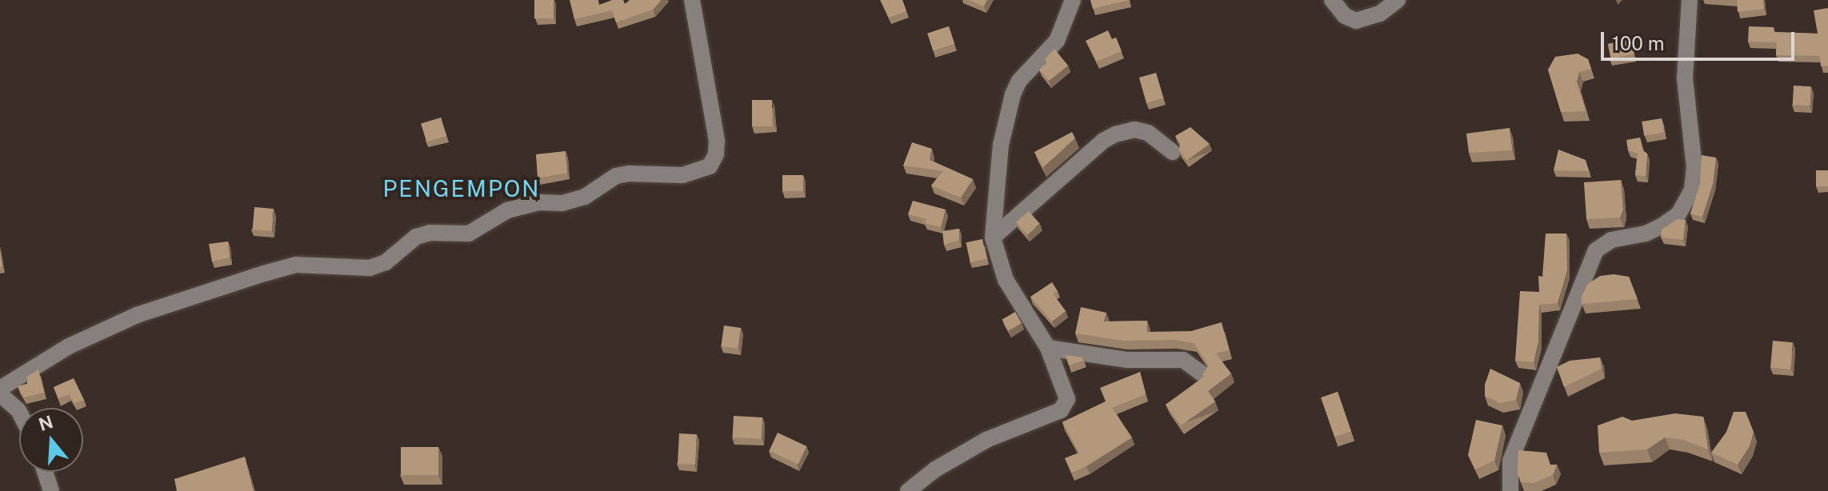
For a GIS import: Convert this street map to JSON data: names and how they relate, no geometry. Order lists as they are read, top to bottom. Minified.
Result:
{"districts":["PENGEMPON"],"scale_bar":"100 m","north":"top"}
